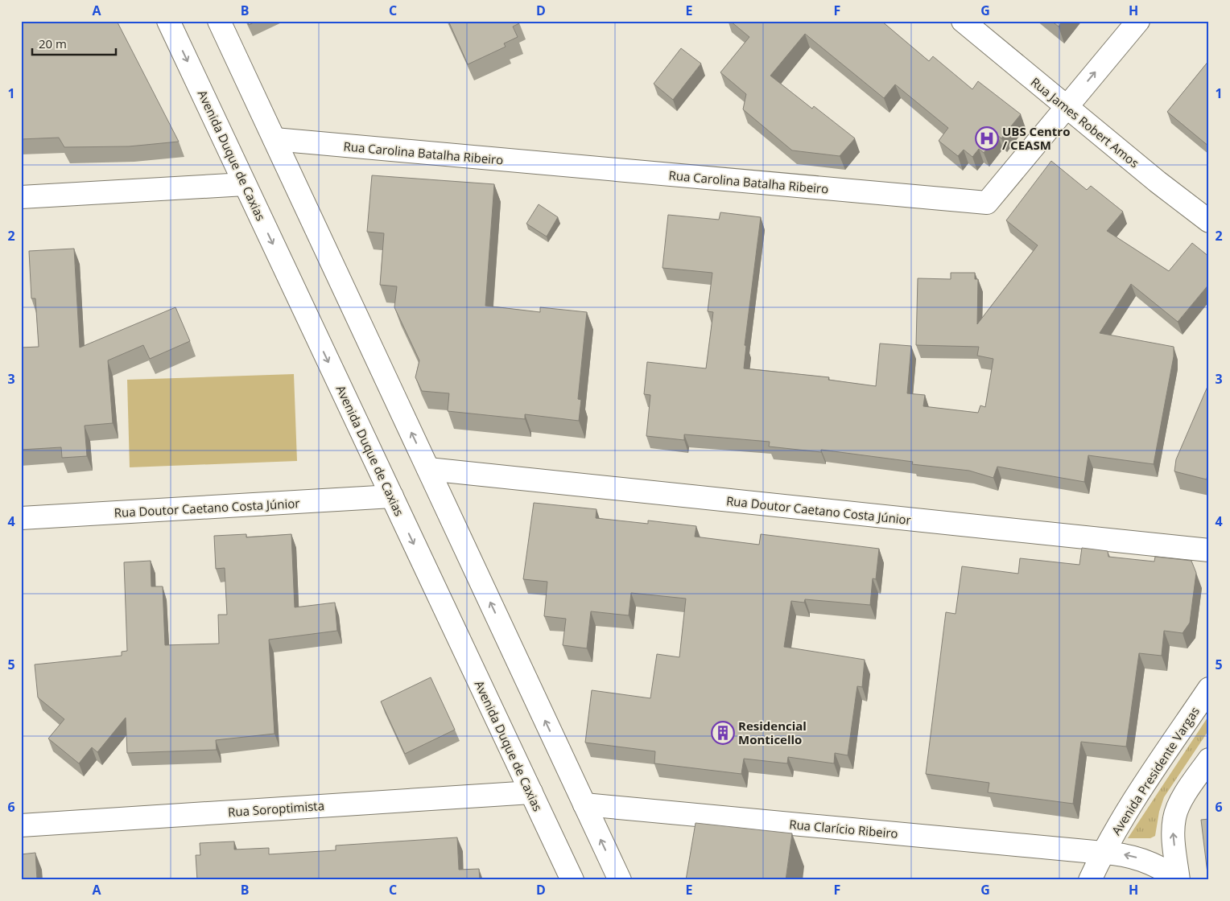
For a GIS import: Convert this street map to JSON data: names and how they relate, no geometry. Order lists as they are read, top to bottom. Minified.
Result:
{"streets":{"street":["Rua James Robert Amos","Rua Carolina Batalha Ribeiro","Avenida Duque de Caxias","Rua Doutor Caetano Costa Júnior","Avenida Presidente Vargas","Rua Soroptimista","Rua Clarício Ribeiro"]},"crossings":[["Rua James Robert Amos","Rua Carolina Batalha Ribeiro"],["Avenida Duque de Caxias","Rua Doutor Caetano Costa Júnior"],["Avenida Duque de Caxias","Rua Soroptimista"],["Avenida Presidente Vargas","Rua Clarício Ribeiro"]],"places":{"hospital":["UBS Centro / CEASM"],"building":["Residencial Monticello"]},"scale_bar":"20 m","grid":{"columns":["A","B","C","D","E","F","G","H"],"rows":["1","2","3","4","5","6"]}}
